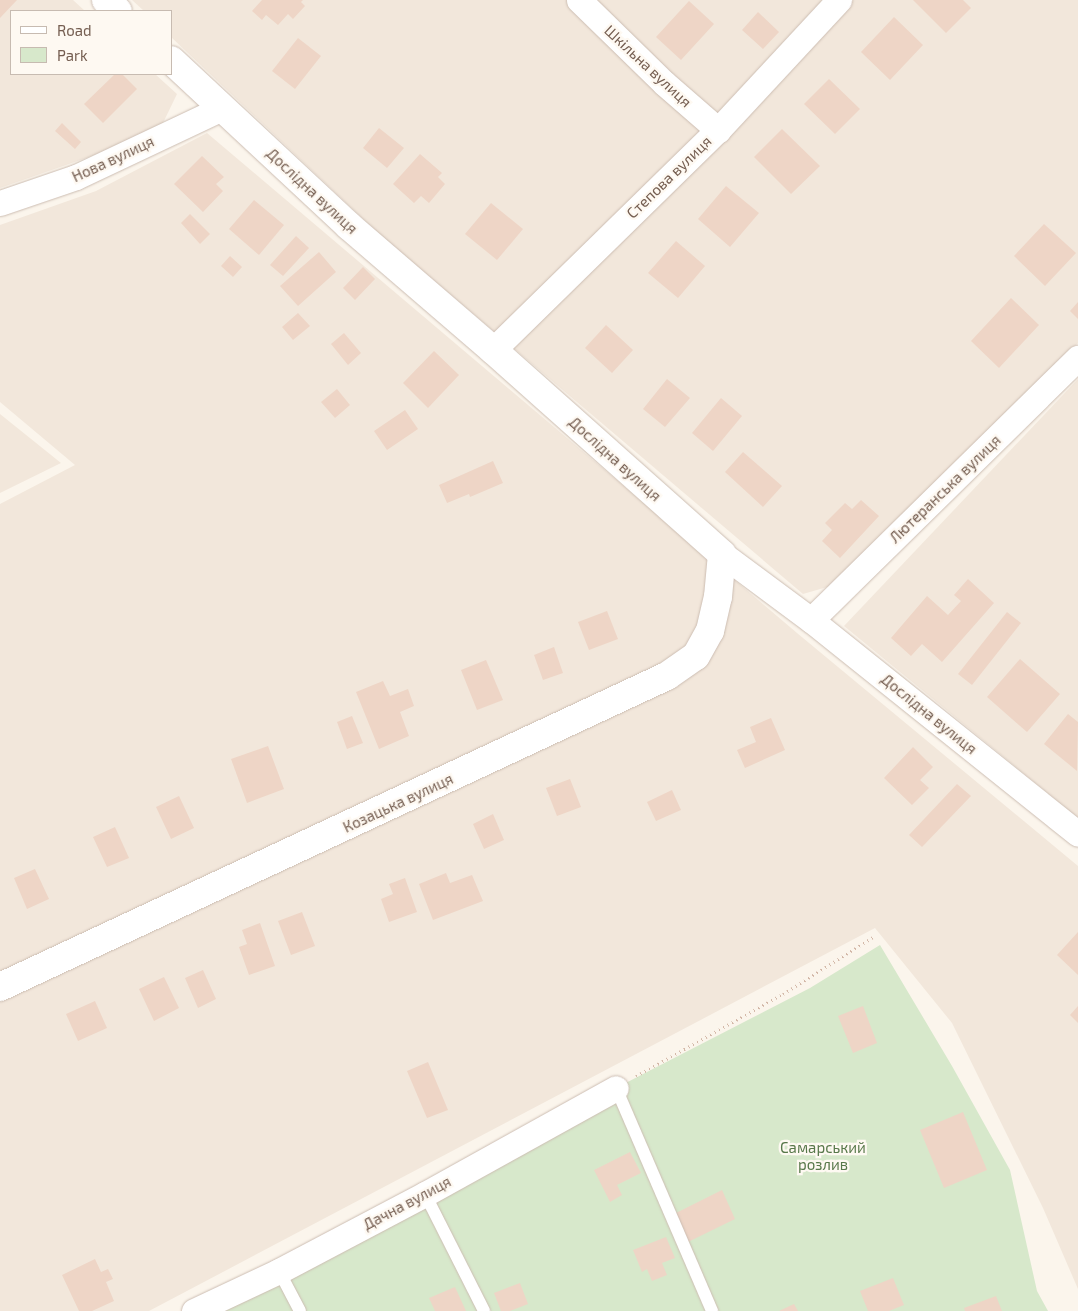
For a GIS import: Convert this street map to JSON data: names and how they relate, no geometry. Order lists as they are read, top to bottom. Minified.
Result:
{"streets":{"street":["Шкільна вулиця","Нова вулиця","Степова вулиця","Дослідна вулиця","Лютеранська вулиця","Козацька вулиця","Дачна вулиця"]},"crossings":[["Шкільна вулиця","Степова вулиця"],["Нова вулиця","Дослідна вулиця"],["Степова вулиця","Дослідна вулиця"],["Дослідна вулиця","Лютеранська вулиця"],["Дослідна вулиця","Козацька вулиця"]],"parks":["Самарський розлив"],"legend":["Road","Park"]}
